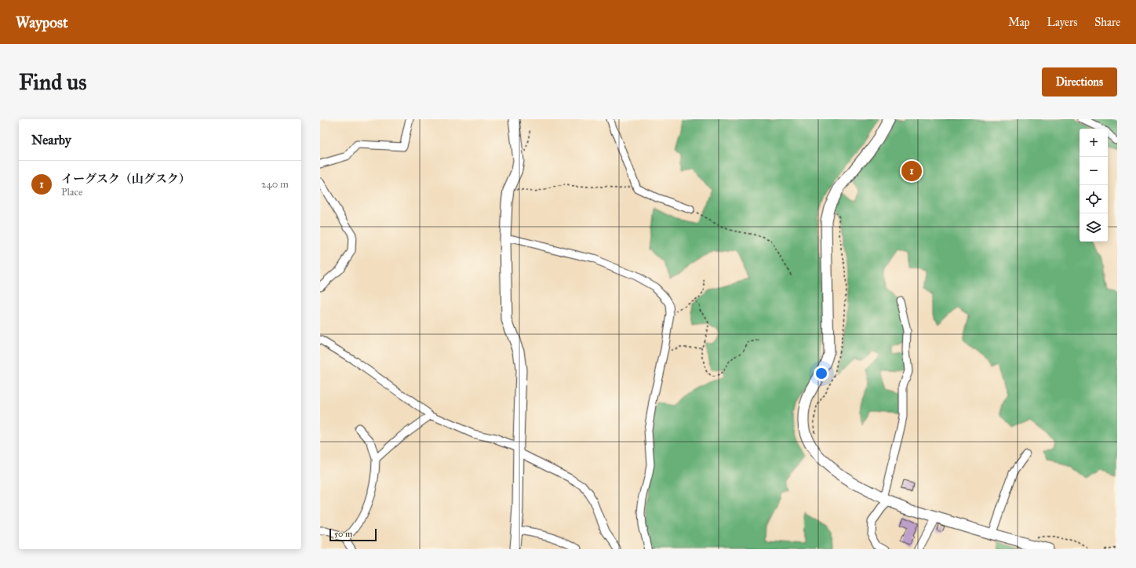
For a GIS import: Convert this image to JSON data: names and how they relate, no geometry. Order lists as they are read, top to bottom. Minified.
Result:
{"scale_bar":"50 m","page":{"header":"Waypost","nav":["Map","Layers","Share"],"buttons":"Directions","title":"Find us","heading":"Nearby","map_buttons":["+","−"],"pins":"1","list":[{"mark":"1","name":"イーグスク（山グスク）","note":"Place","value":"240 m"}],"scale":"50 m"}}
